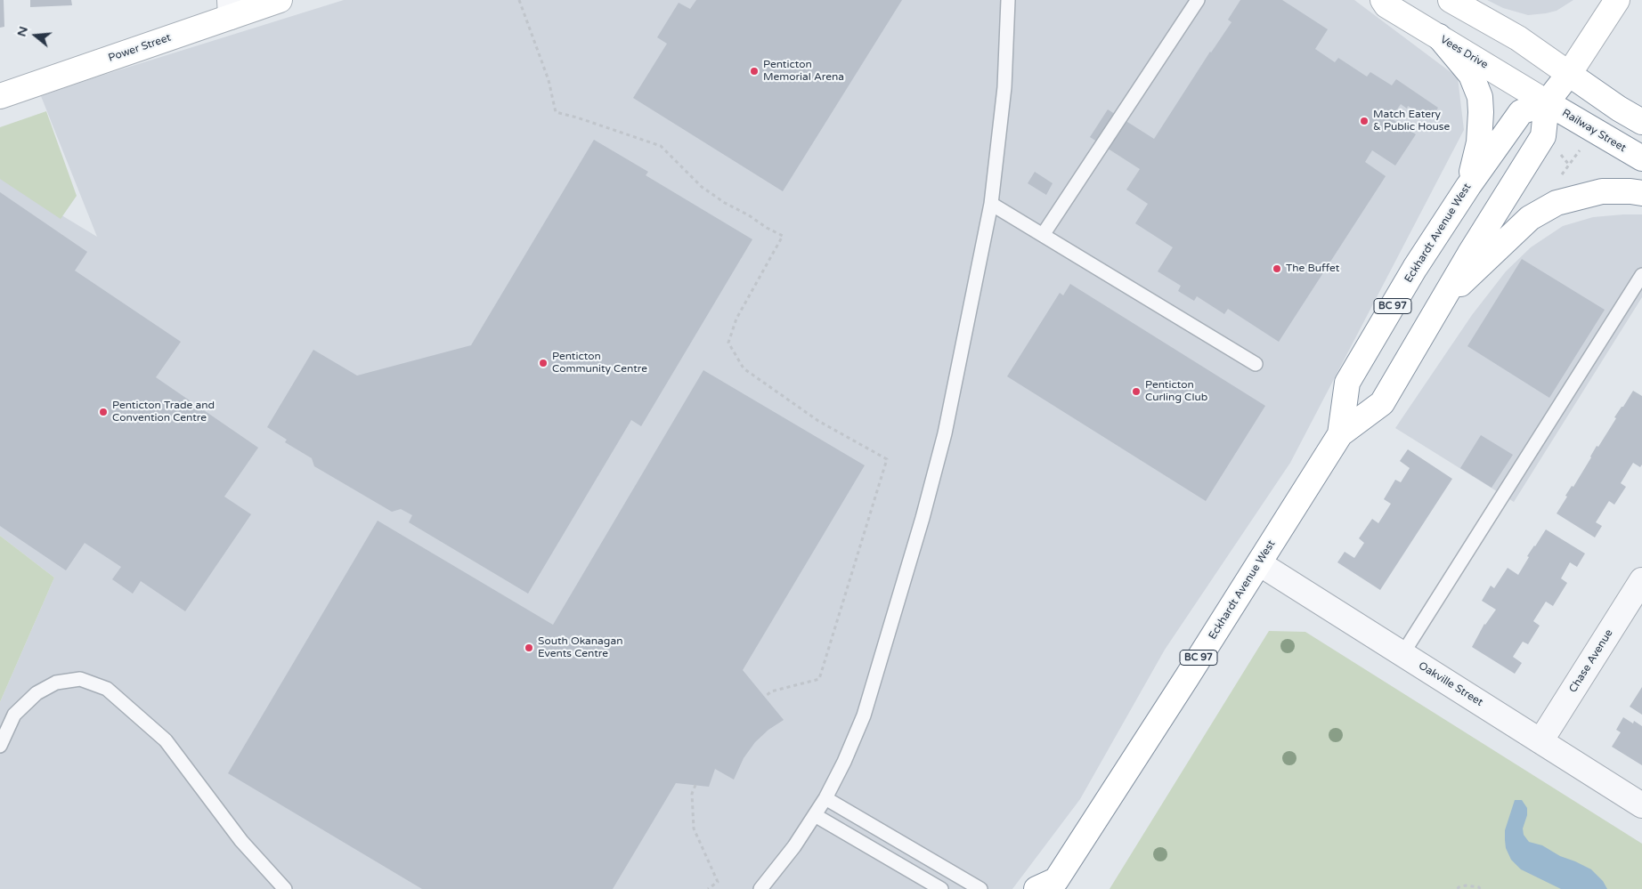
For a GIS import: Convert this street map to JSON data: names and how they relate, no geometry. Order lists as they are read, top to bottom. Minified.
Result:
{"streets":{"main road":["Power Street","Vees Drive","Railway Street","Eckhardt Avenue West","BC 97"],"street":["Chase Avenue","Oakville Street"]},"crossings":[["Vees Drive","Railway Street"],["Vees Drive","Eckhardt Avenue West"],["Railway Street","Eckhardt Avenue West"],["Eckhardt Avenue West","Oakville Street"],["Chase Avenue","Oakville Street"]],"places":["Penticton Memorial Arena","Match Eatery & Public House","The Buffet","Penticton Community Centre","Penticton Curling Club","Penticton Trade and Convention Centre","South Okanagan Events Centre"],"north":"left"}
